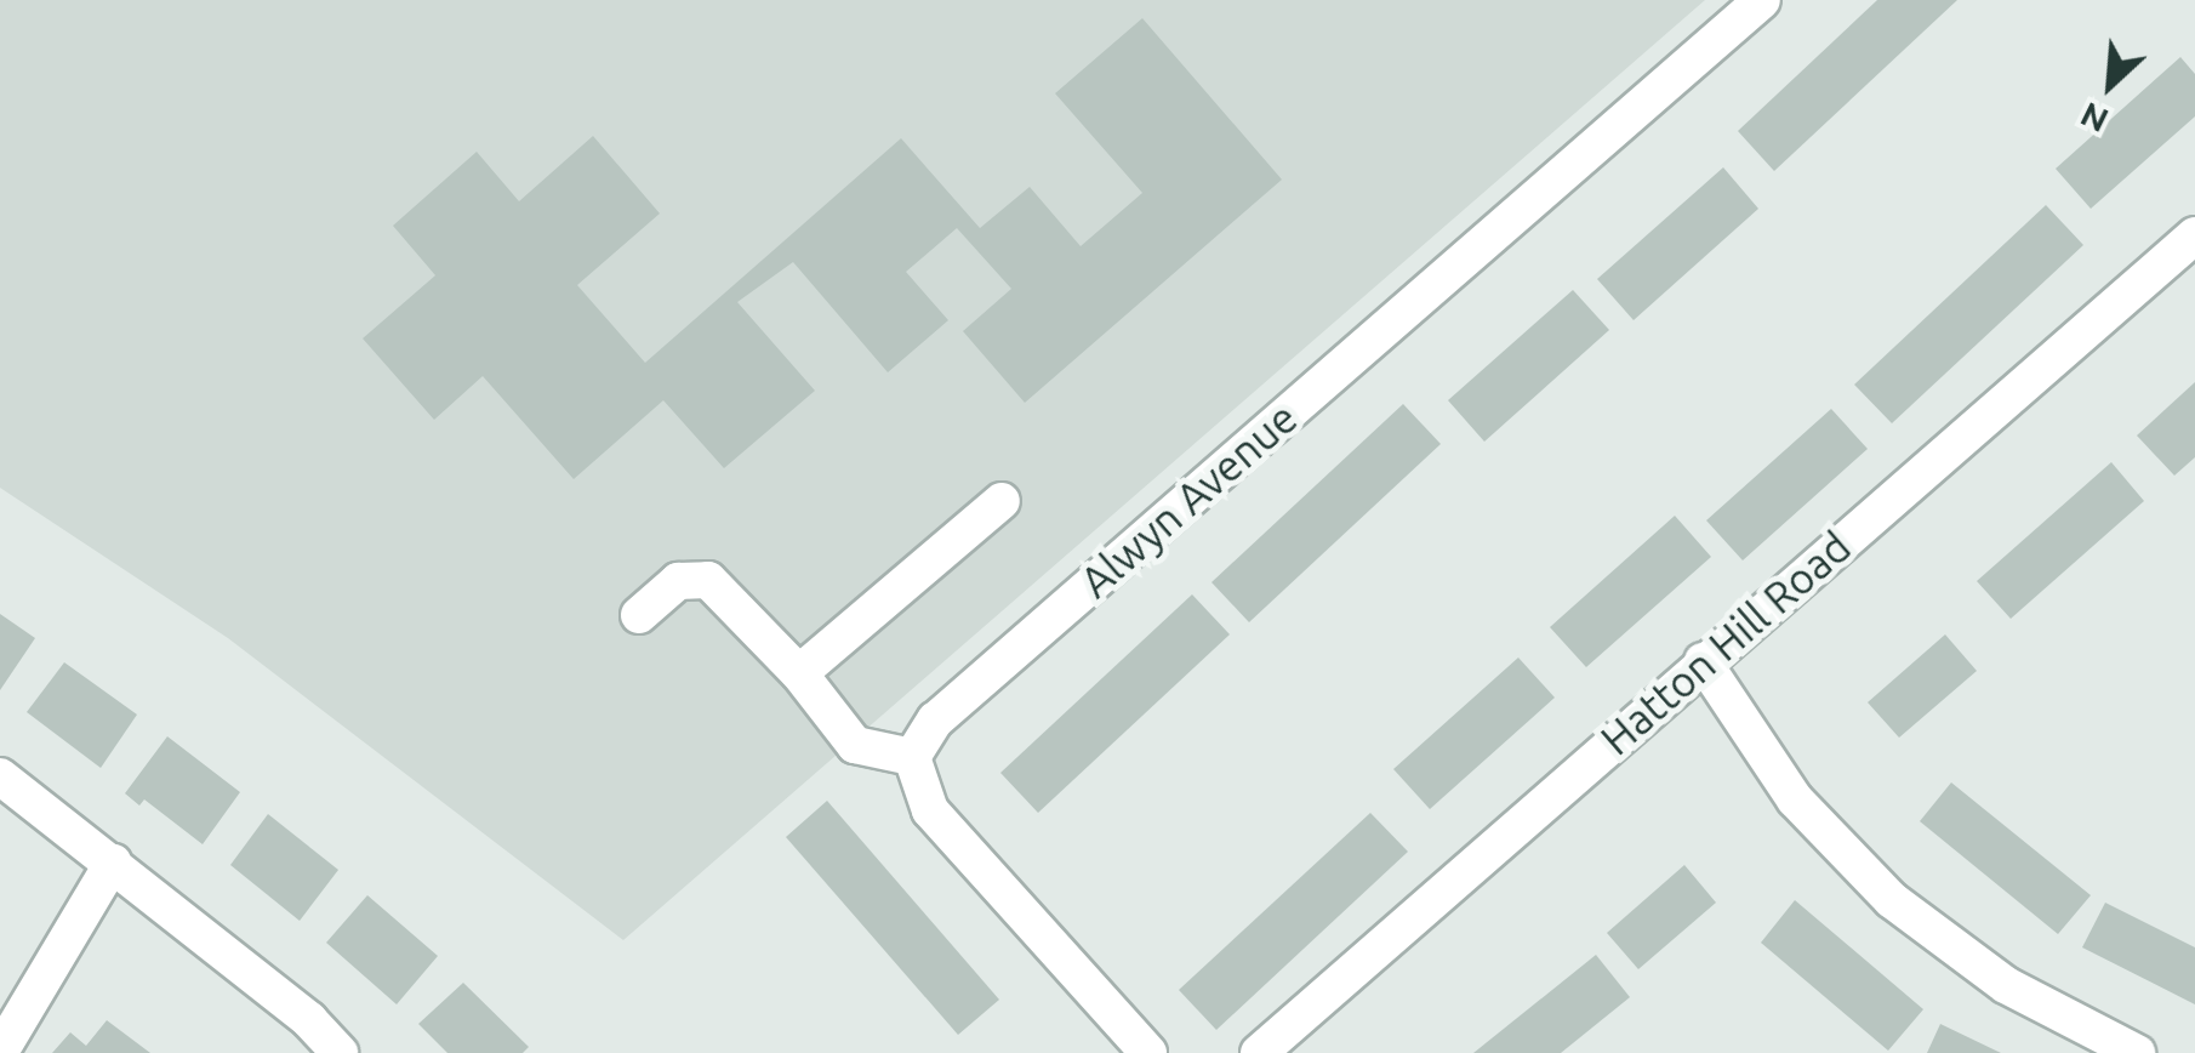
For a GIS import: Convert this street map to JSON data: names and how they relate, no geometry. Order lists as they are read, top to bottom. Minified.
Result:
{"streets":{"street":["Alwyn Avenue","Hatton Hill Road"]},"north":"bottom left"}
